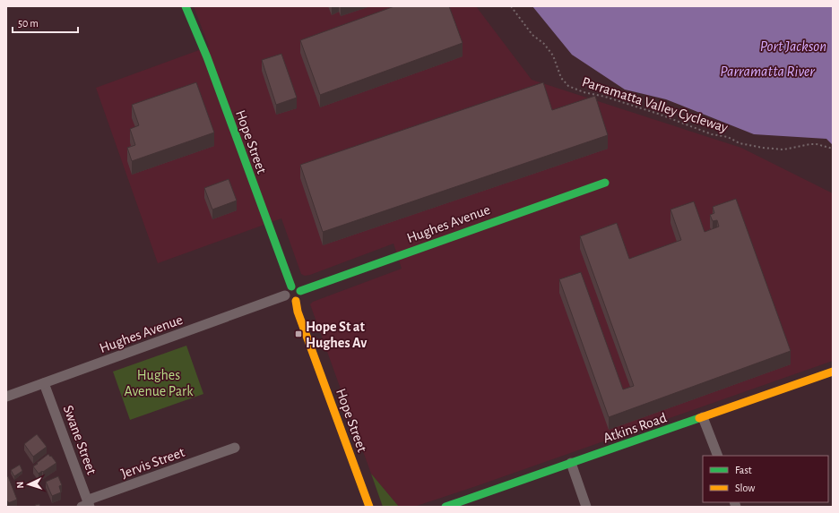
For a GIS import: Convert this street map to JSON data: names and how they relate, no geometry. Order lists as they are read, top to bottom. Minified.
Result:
{"streets":{"street":["Hope Street","Hughes Avenue","Atkins Road","Swane Street","Jervis Street"],"path":["Parramatta Valley Cycleway"]},"crossings":[["Hope Street","Hughes Avenue"],["Hughes Avenue","Swane Street"],["Swane Street","Jervis Street"]],"water":["Port Jackson","Parramatta River"],"parks":["Hughes Avenue Park"],"places":{"transit":["Hope St at Hughes Av"]},"legend":["Fast","Slow"],"scale_bar":"50 m","north":"left"}
